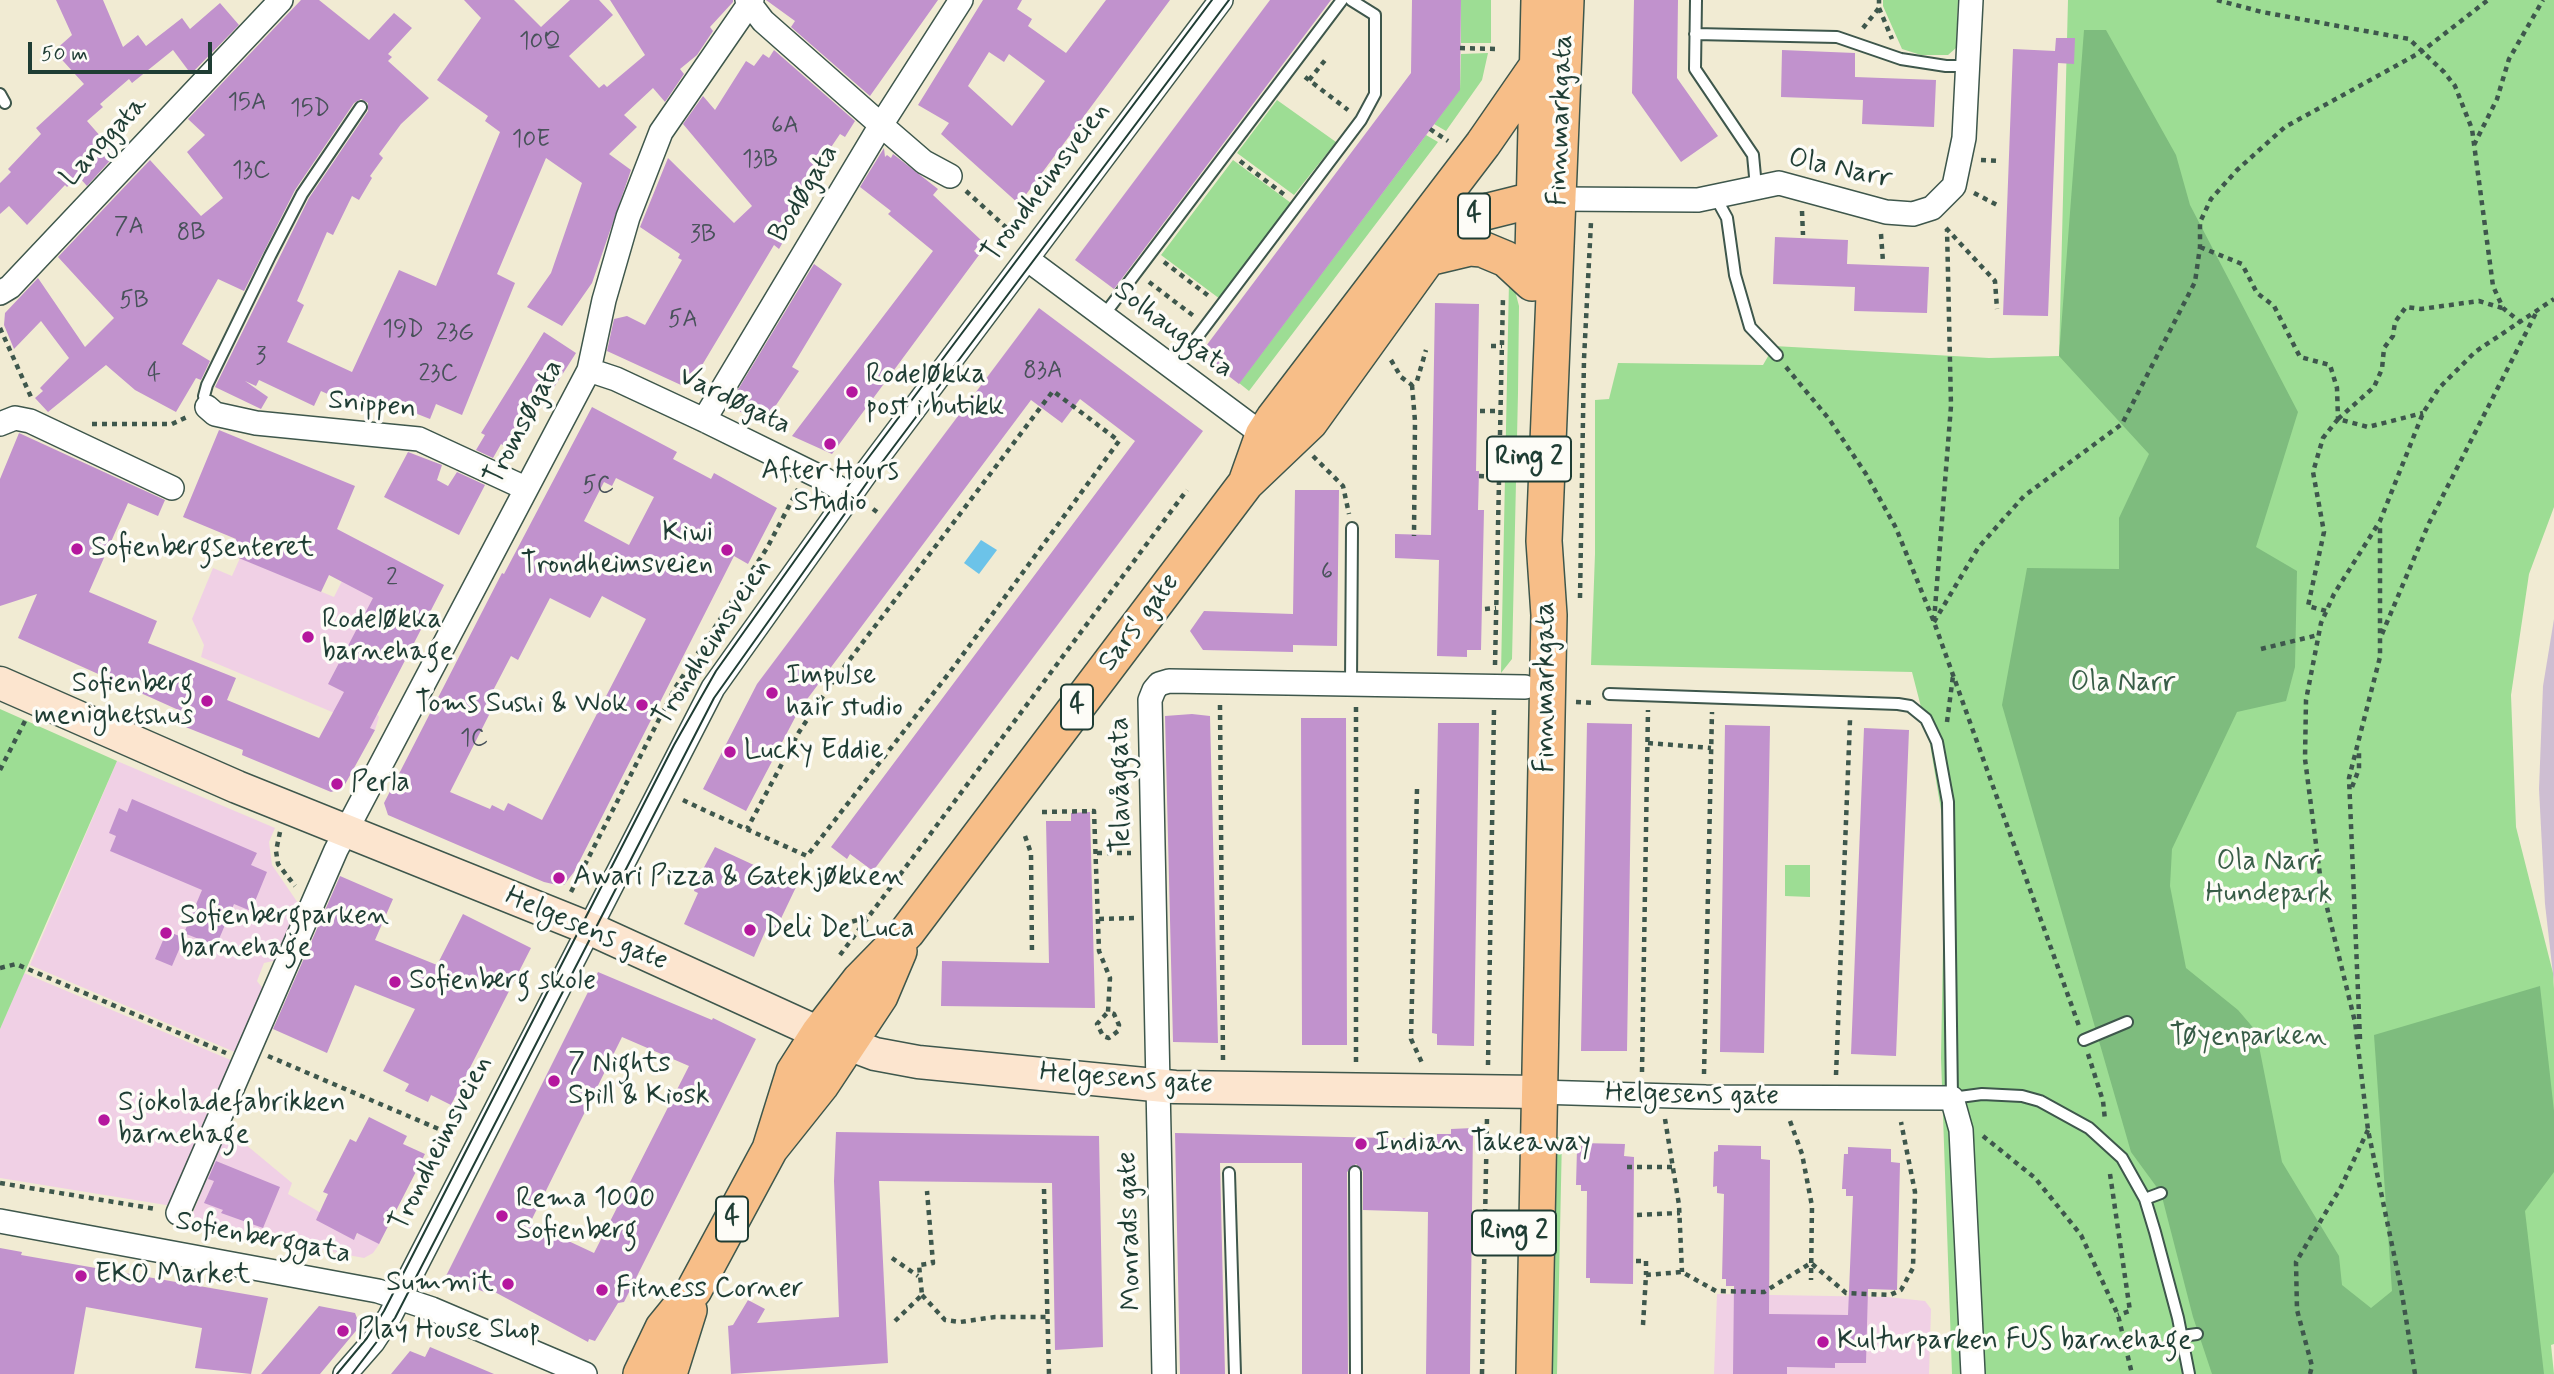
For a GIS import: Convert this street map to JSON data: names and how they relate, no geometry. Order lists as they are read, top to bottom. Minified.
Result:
{"streets":{"main road":["Finnmarkgata","4","Ring 2","Sars' gate"],"street":["Langgata","Ola Narr","Trondheimsveien","Bodøgata","Solhauggata","Vardøgata","Snippen","Tromsøgata","Telavåggata","Helgesens gate","Monrads gate","Sofienberggata"]},"crossings":[["Finnmarkgata","Ola Narr"],["Finnmarkgata","4"],["Finnmarkgata","Sars' gate"],["Finnmarkgata","Telavåggata"],["Finnmarkgata","Helgesens gate"],["Ola Narr","Sars' gate"],["Trondheimsveien","Solhauggata"],["Trondheimsveien","Vardøgata"],["Trondheimsveien","Helgesens gate"],["Trondheimsveien","Sofienberggata"],["Bodøgata","Vardøgata"],["4","Sars' gate"],["Solhauggata","Sars' gate"],["Vardøgata","Tromsøgata"],["Snippen","Tromsøgata"],["Tromsøgata","Helgesens gate"],["Sars' gate","Helgesens gate"],["Telavåggata","Helgesens gate"],["Telavåggata","Monrads gate"],["Helgesens gate","Monrads gate"]],"parks":["Ola Narr","Ola Narr Hundepark","Tøyenparken"],"places":["Rodeløkka post i butikk","After Hours Studio","Sofienbergsenteret","Kiwi Trondheimsveien","Rodeløkka barnehage","Impulse hair studio","Sofienberg menighetshus","Toms Sushi & Wok","Lucky Eddie","Perla","Awari Pizza & Gatekjøkken","Deli De Luca","Sofienbergparken barnehage","Sofienberg skole","7 Nights Spill & Kiosk","Sjokoladefabrikken barnehage","Indian Takeaway","Rema 1000 Sofienberg","EKO Market","Summit","Fitness Corner","Play House Shop","Kulturparken FUS barnehage"],"house_numbers":["10Q","15A","15D","6A","10E","13B","13C","7A","8B","3B","5B","5A","19D","23G","3","83A","4","23C","5C","6","2","1C"],"scale_bar":"50 m"}
